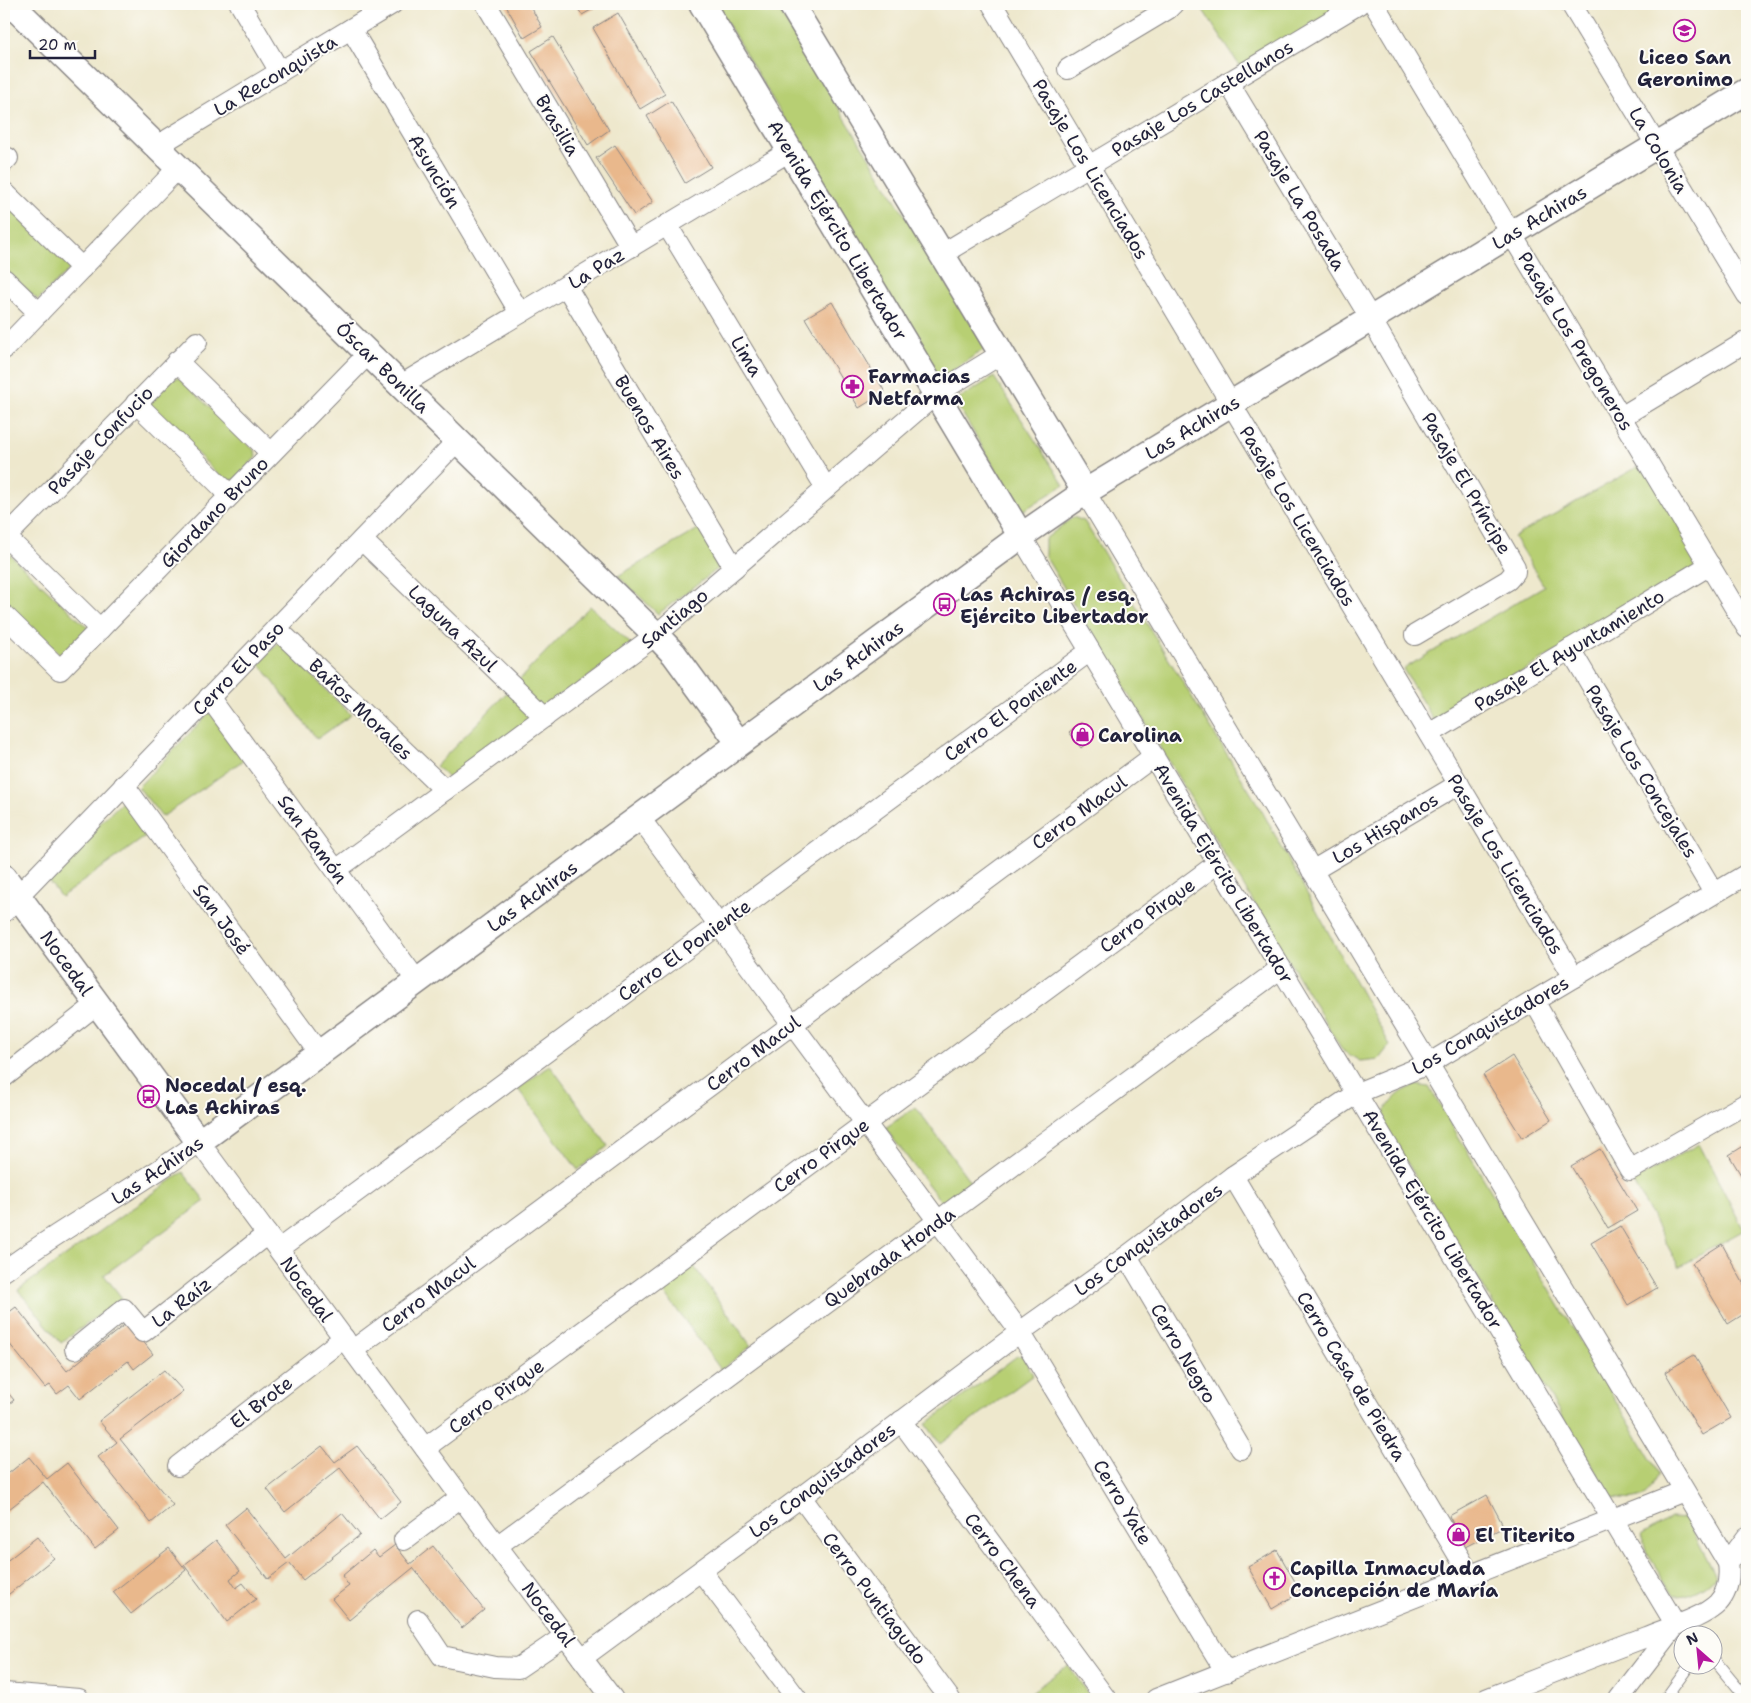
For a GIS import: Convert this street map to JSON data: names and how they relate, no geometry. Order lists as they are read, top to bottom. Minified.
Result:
{"streets":{"street":["La Reconquista","Pasaje Los Castellanos","Brasilia","La Colonia","Pasaje Los Licenciados","Asunción","Pasaje La Posada","Las Achiras","Avenida Ejército Libertador","La Paz","Pasaje Los Pregoneros","Lima","Óscar Bonilla","Buenos Aires","Pasaje Confucio","Pasaje El Príncipe","Giordano Bruno","Santiago","Laguna Azul","Pasaje El Ayuntamiento","Cerro El Paso","Baños Morales","Cerro El Poniente","Pasaje Los Concejales","Cerro Macul","Los Hispanos","San Ramón","Cerro Pirque","San José","Nocedal","Los Conquistadores","Quebrada Honda","La Raíz","Cerro Negro","Cerro Casa de Piedra","El Brote","Cerro Yate","Cerro Chena","Cerro Puntiagudo"]},"crossings":[["La Reconquista","Asunción"],["La Reconquista","Óscar Bonilla"],["Pasaje Los Castellanos","Pasaje Los Licenciados"],["Pasaje Los Castellanos","Pasaje La Posada"],["Brasilia","La Paz"],["La Colonia","Las Achiras"],["Pasaje Los Licenciados","Las Achiras"],["Pasaje Los Licenciados","Pasaje El Ayuntamiento"],["Pasaje Los Licenciados","Los Hispanos"],["Pasaje Los Licenciados","Los Conquistadores"],["Asunción","La Paz"],["Pasaje La Posada","Las Achiras"],["Pasaje La Posada","Pasaje El Príncipe"],["Las Achiras","Avenida Ejército Libertador"],["Las Achiras","Pasaje Los Pregoneros"],["Las Achiras","Óscar Bonilla"],["Las Achiras","Pasaje El Príncipe"],["Las Achiras","San Ramón"],["Las Achiras","San José"],["Las Achiras","Nocedal"],["Las Achiras","Cerro Yate"],["Avenida Ejército Libertador","La Paz"],["Avenida Ejército Libertador","Santiago"],["Avenida Ejército Libertador","Cerro El Poniente"],["Avenida Ejército Libertador","Cerro Macul"],["Avenida Ejército Libertador","Cerro Pirque"],["Avenida Ejército Libertador","Los Conquistadores"],["Avenida Ejército Libertador","Quebrada Honda"],["La Paz","Lima"],["La Paz","Óscar Bonilla"],["La Paz","Buenos Aires"],["Pasaje Los Pregoneros","Pasaje El Ayuntamiento"],["Lima","Santiago"],["Óscar Bonilla","Giordano Bruno"],["Óscar Bonilla","Santiago"],["Óscar Bonilla","Cerro El Paso"],["Buenos Aires","Santiago"],["Santiago","Laguna Azul"],["Santiago","Baños Morales"],["Santiago","San Ramón"],["Laguna Azul","Cerro El Paso"],["Pasaje El Ayuntamiento","Pasaje Los Concejales"],["Cerro El Paso","Baños Morales"],["Cerro El Paso","San Ramón"],["Cerro El Paso","San José"],["Cerro El Paso","Nocedal"],["Cerro El Poniente","Nocedal"],["Cerro El Poniente","La Raíz"],["Cerro El Poniente","Cerro Yate"],["Pasaje Los Concejales","Los Conquistadores"],["Cerro Macul","Nocedal"],["Cerro Macul","El Brote"],["Cerro Macul","Cerro Yate"],["Cerro Pirque","Nocedal"],["Cerro Pirque","Cerro Yate"],["Nocedal","Los Conquistadores"],["Nocedal","Quebrada Honda"],["Nocedal","La Raíz"],["Nocedal","El Brote"],["Los Conquistadores","Cerro Negro"],["Los Conquistadores","Cerro Casa de Piedra"],["Los Conquistadores","Cerro Yate"],["Los Conquistadores","Cerro Chena"],["Los Conquistadores","Cerro Puntiagudo"],["Quebrada Honda","Cerro Yate"]],"places":{"school or university":["Liceo San Geronimo"],"pharmacy":["Farmacias Netfarma"],"bus stop":["Las Achiras / esq. Ejército Libertador","Nocedal / esq. Las Achiras"],"shop":["Carolina","El Titerito"],"church":["Capilla Inmaculada Concepción de María"]},"scale_bar":"20 m","north":"top left"}
